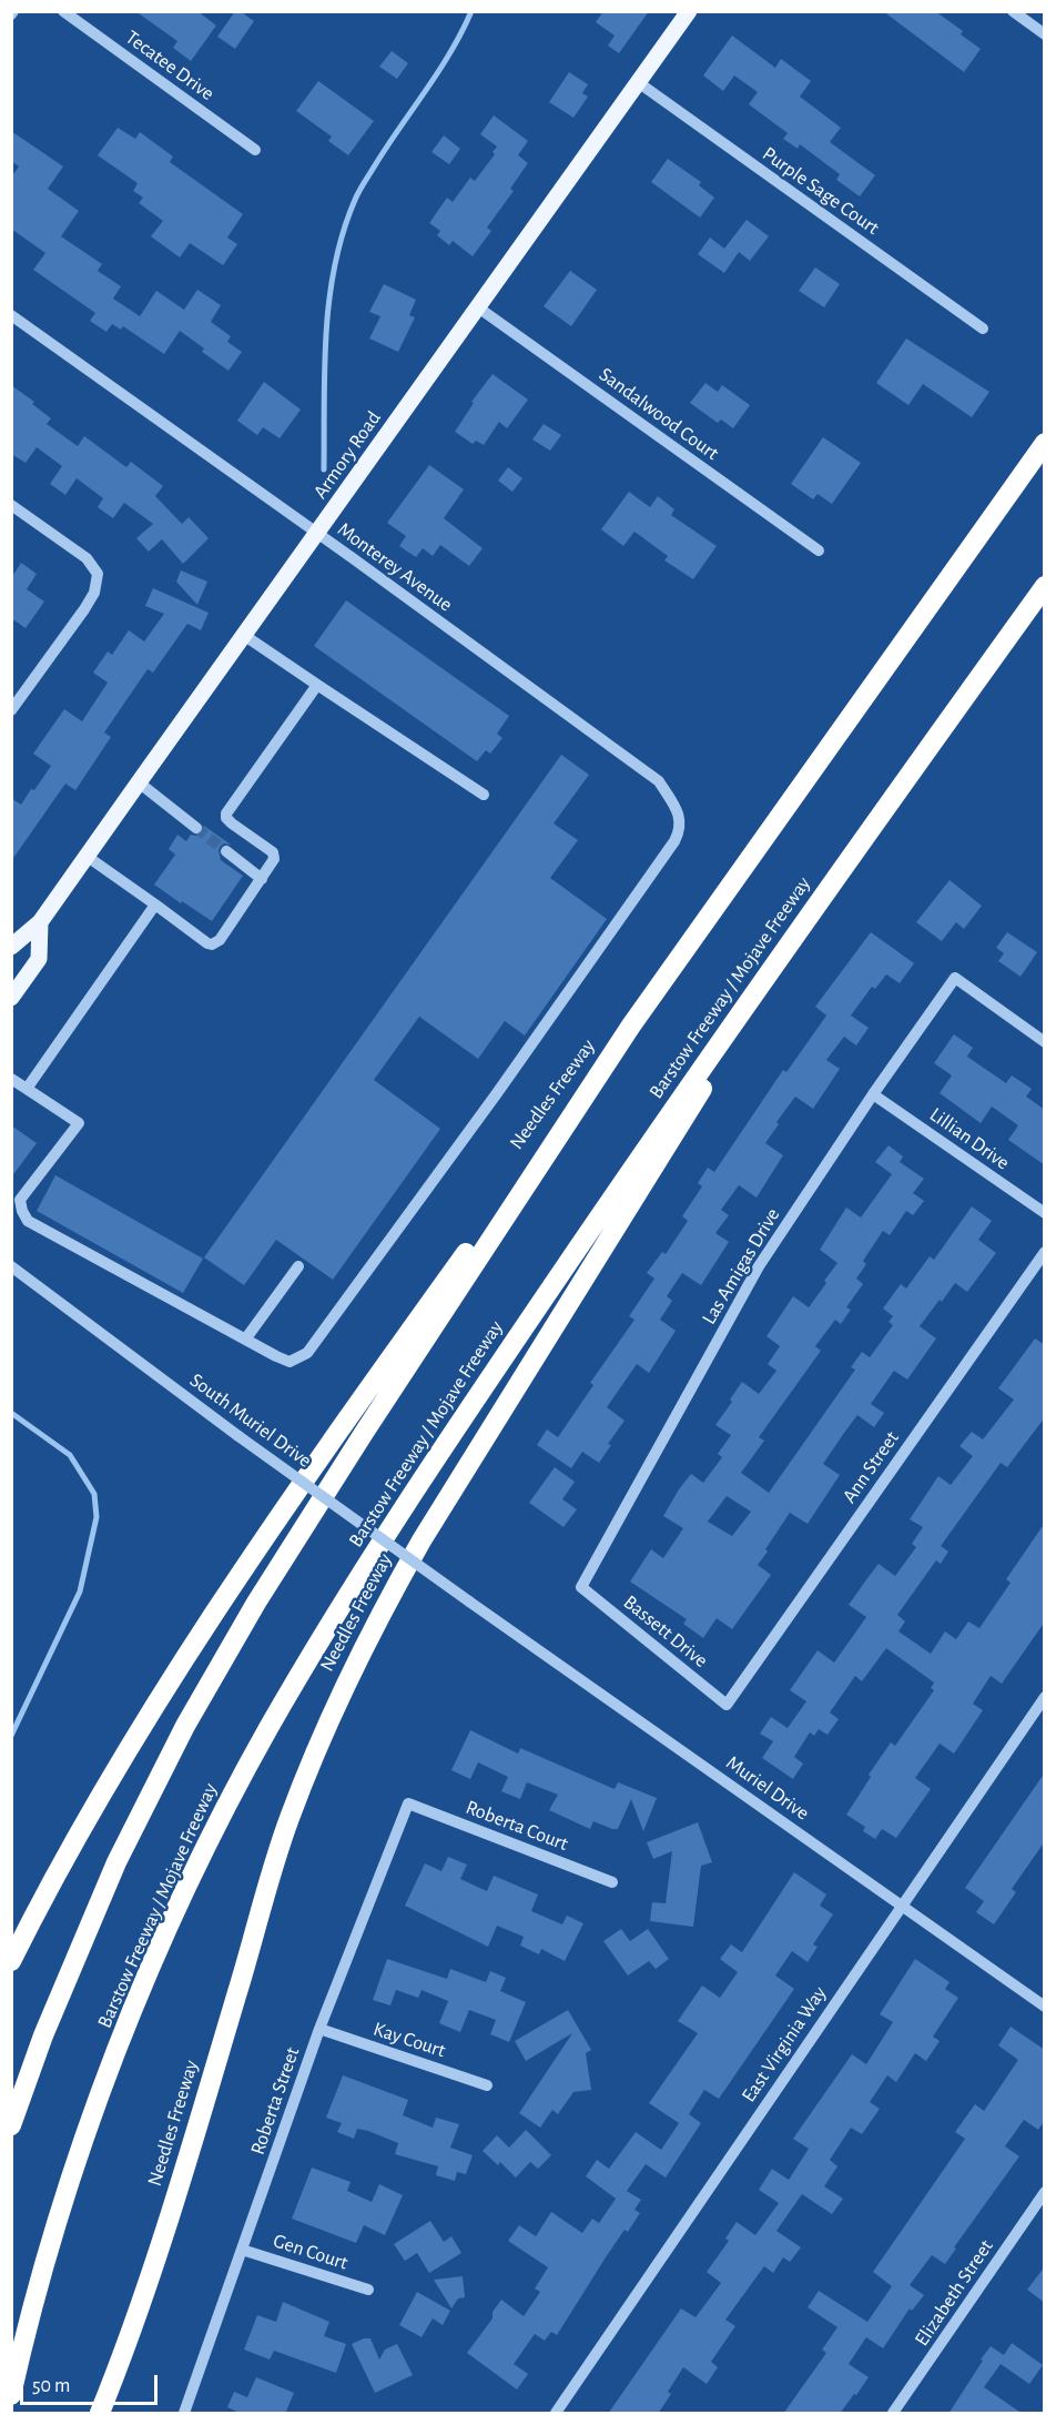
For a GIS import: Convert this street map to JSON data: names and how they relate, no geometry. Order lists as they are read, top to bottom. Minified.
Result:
{"streets":{"highway":["Barstow Freeway / Mojave Freeway","Needles Freeway"],"main road":["Armory Road"],"street":["Tecatee Drive","Purple Sage Court","Sandalwood Court","Monterey Avenue","Lillian Drive","Las Amigas Drive","South Muriel Drive","Ann Street","Bassett Drive","Muriel Drive","Roberta Court","Kay Court","East Virginia Way","Roberta Street","Gen Court","Elizabeth Street"]},"crossings":[["Purple Sage Court","Armory Road"],["Sandalwood Court","Armory Road"],["Armory Road","Monterey Avenue"],["Barstow Freeway / Mojave Freeway","Needles Freeway"],["Lillian Drive","Las Amigas Drive"],["Las Amigas Drive","Bassett Drive"],["South Muriel Drive","Muriel Drive"],["Ann Street","Bassett Drive"],["Muriel Drive","East Virginia Way"],["Roberta Court","Roberta Street"],["Kay Court","Roberta Street"],["Roberta Street","Gen Court"]],"scale_bar":"50 m"}
